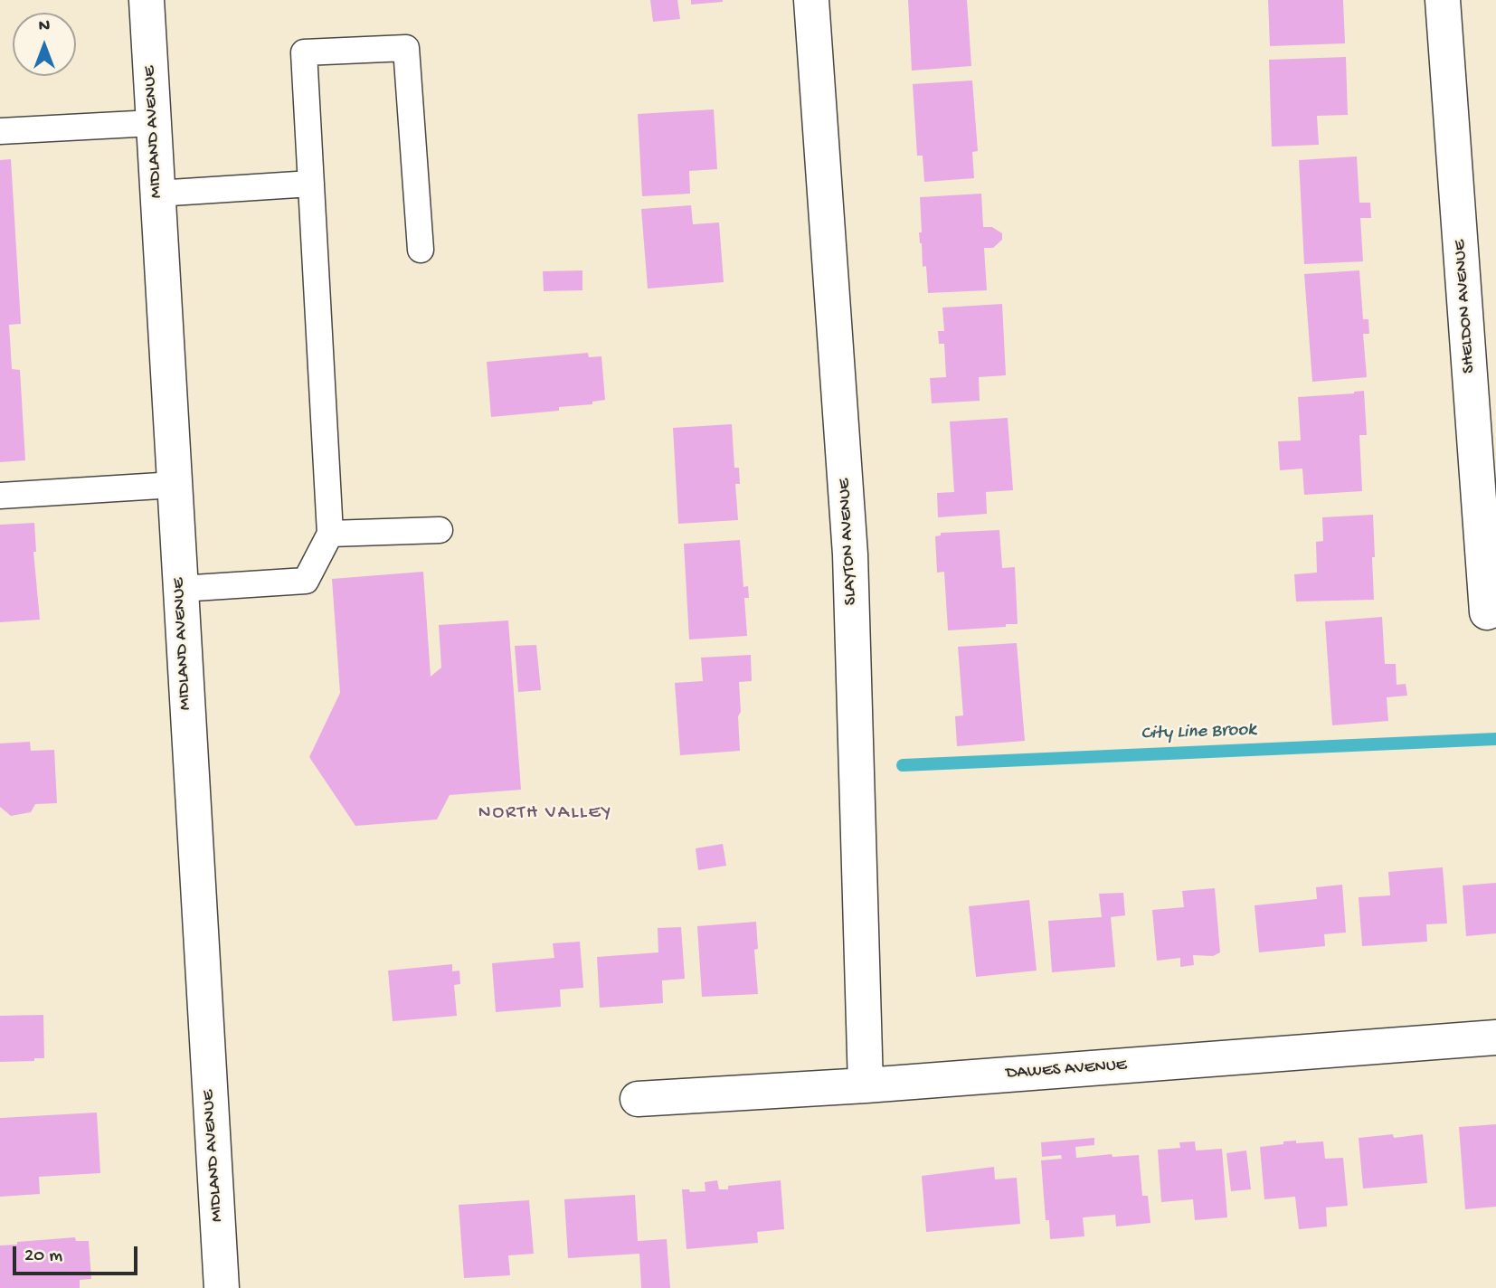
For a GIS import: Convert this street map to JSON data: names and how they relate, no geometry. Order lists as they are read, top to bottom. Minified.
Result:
{"streets":{"street":["MIDLAND AVENUE","SHELDON AVENUE","SLAYTON AVENUE","DAWES AVENUE"]},"crossings":[["SLAYTON AVENUE","DAWES AVENUE"]],"districts":["NORTH VALLEY"],"water":["City Line Brook"],"scale_bar":"20 m","north":"top"}
